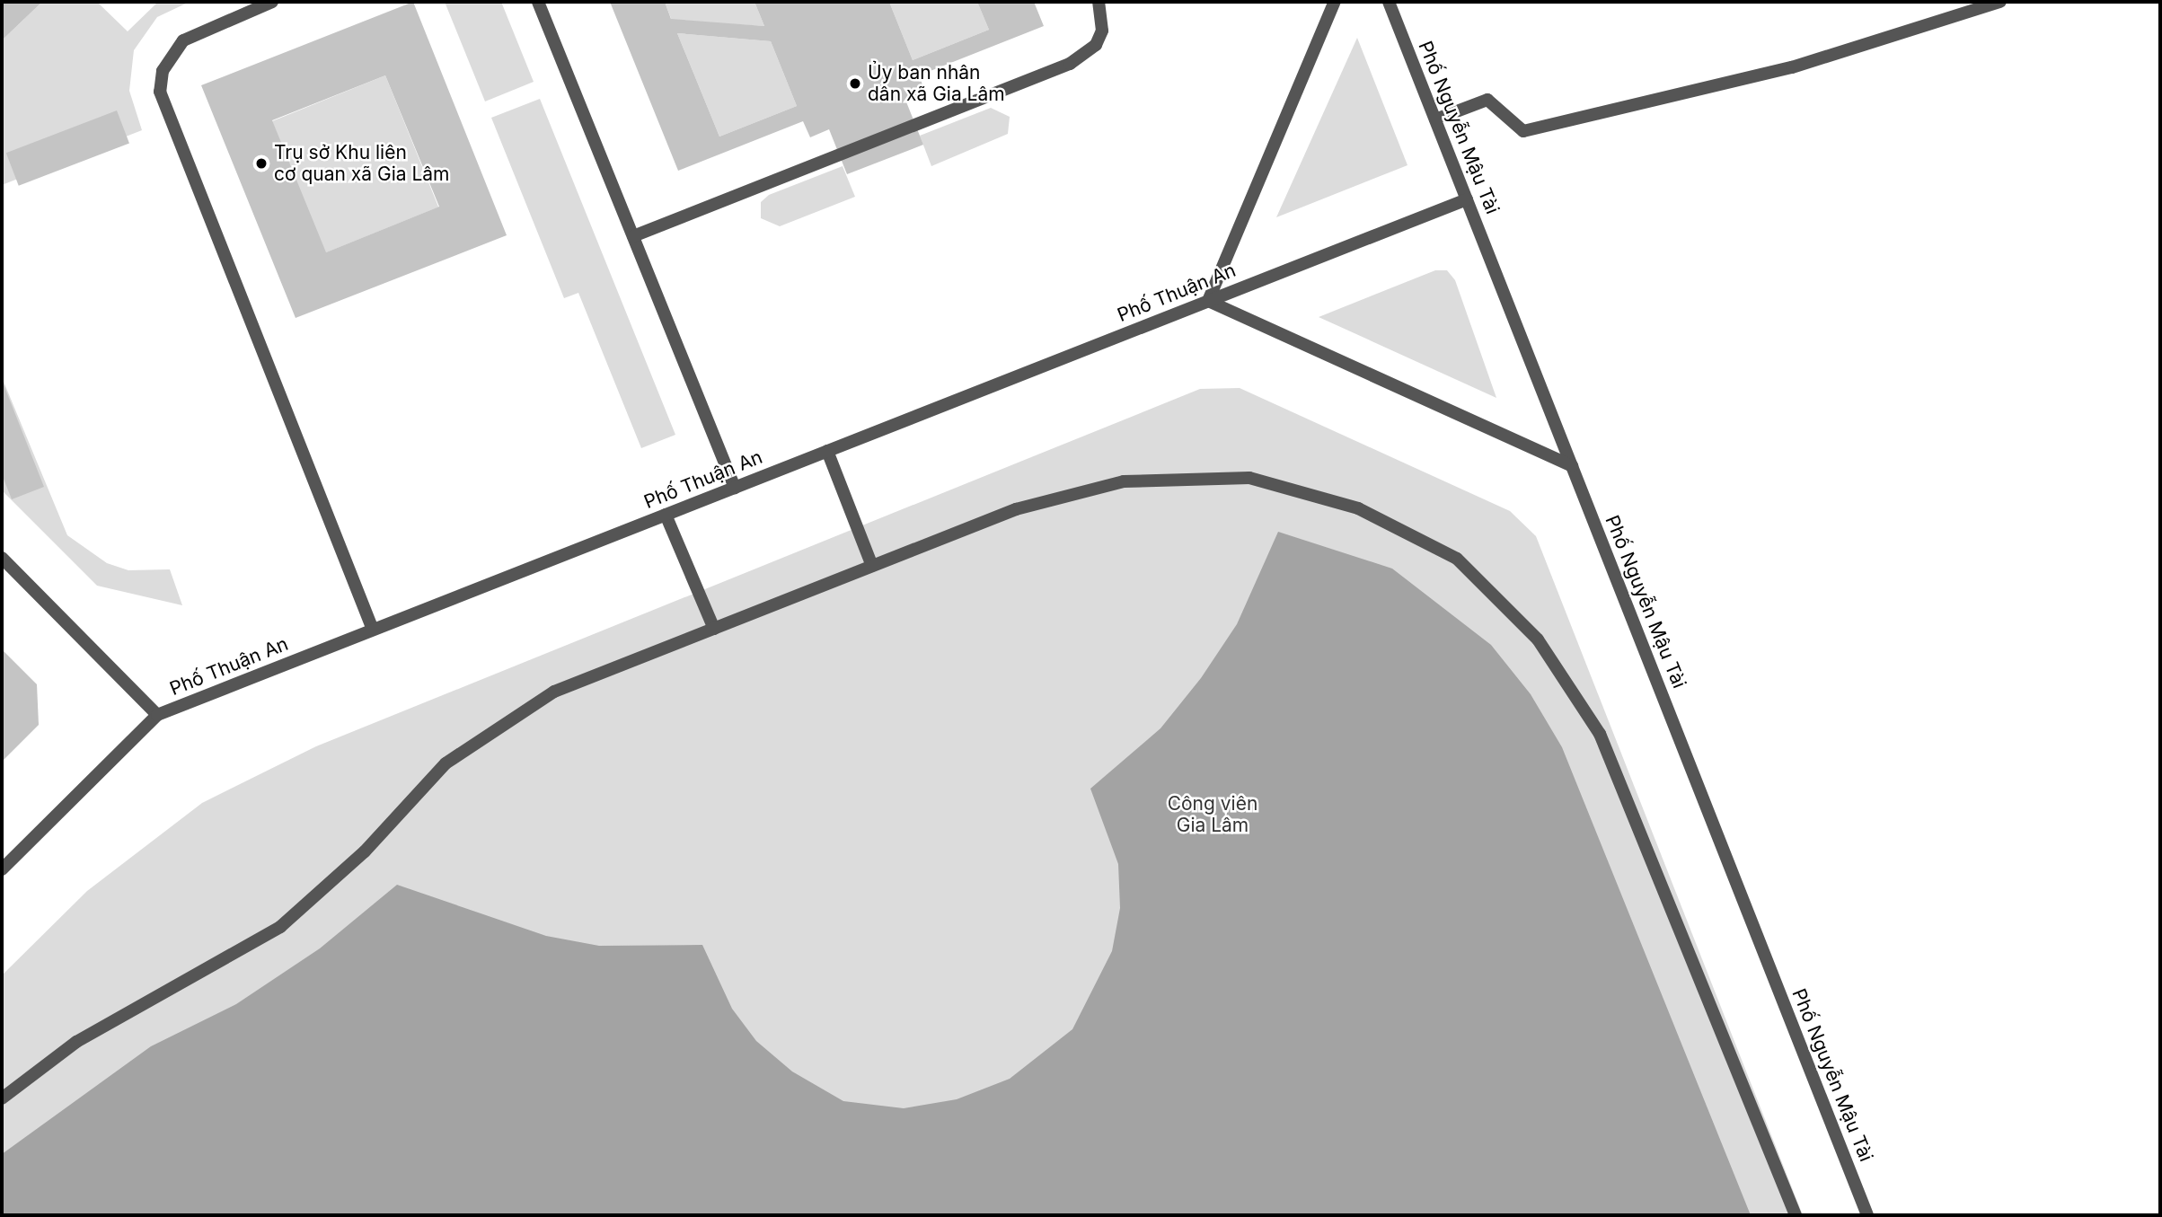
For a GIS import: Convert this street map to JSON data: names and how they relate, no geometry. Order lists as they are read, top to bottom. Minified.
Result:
{"streets":{"street":["Phố Nguyễn Mậu Tài","Phố Thuận An"]},"crossings":[["Phố Nguyễn Mậu Tài","Phố Thuận An"]],"parks":["Công viên Gia Lâm"],"places":["Ủy ban nhân dân xã Gia Lâm","Trụ sở Khu liên cơ quan xã Gia Lâm"]}
